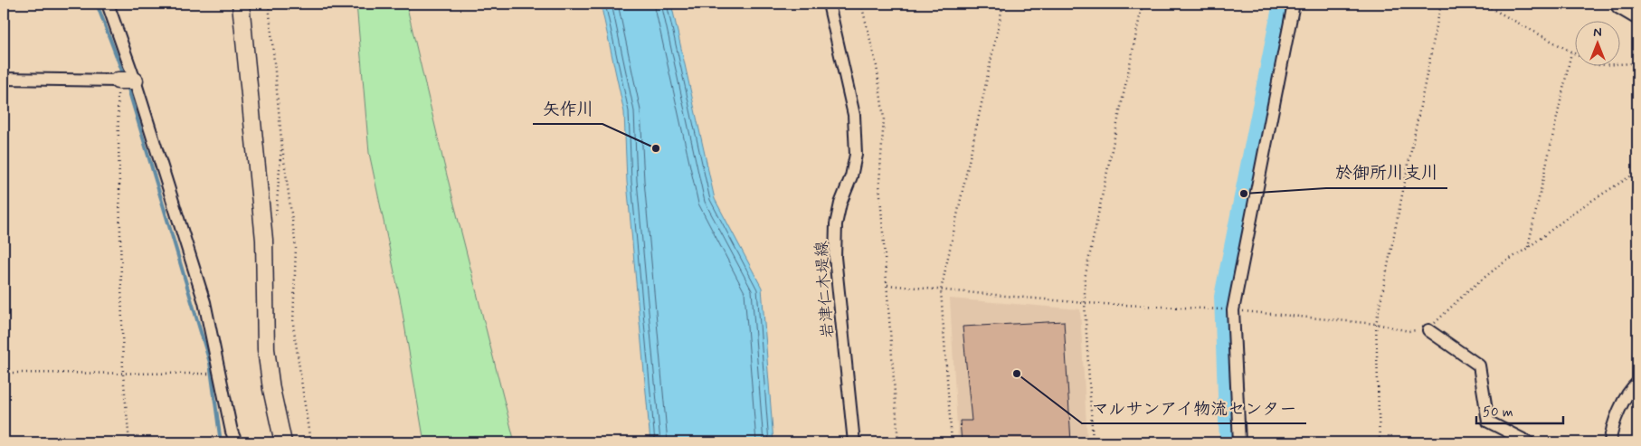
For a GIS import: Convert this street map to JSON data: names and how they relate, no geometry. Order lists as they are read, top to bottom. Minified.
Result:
{"streets":{"street":["岩津仁木堤線"]},"places":["矢作川","於御所川支川","マルサンアイ物流センター"],"scale_bar":"50 m","north":"top"}
